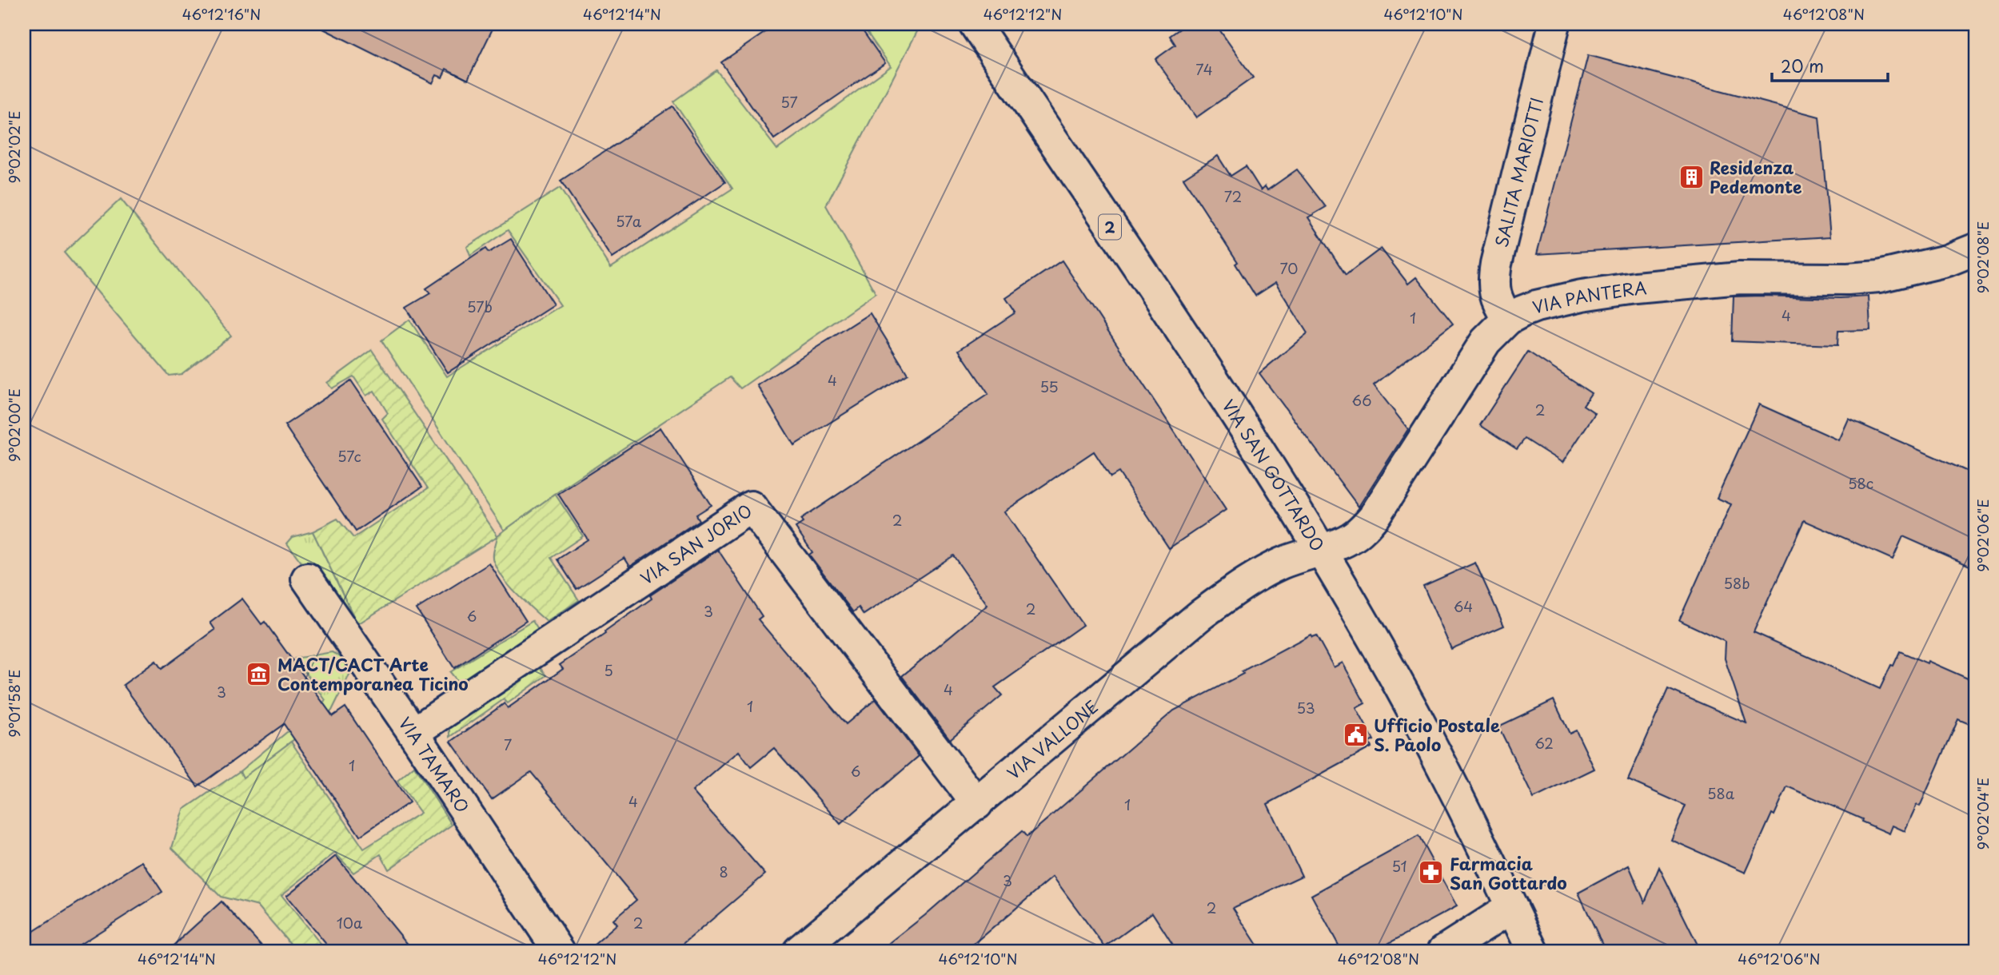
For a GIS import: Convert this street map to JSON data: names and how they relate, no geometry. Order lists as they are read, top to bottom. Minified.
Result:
{"streets":{"street":["SALITA MARIOTTI","2","VIA PANTERA","VIA SAN GOTTARDO","VIA SAN JORIO","VIA VALLONE","VIA TAMARO"]},"crossings":[["SALITA MARIOTTI","VIA PANTERA"],["VIA PANTERA","VIA SAN GOTTARDO"],["VIA PANTERA","VIA VALLONE"],["VIA SAN GOTTARDO","VIA VALLONE"],["VIA SAN JORIO","VIA VALLONE"],["VIA SAN JORIO","VIA TAMARO"]],"places":{"building":["Residenza Pedemonte"],"museum":["MACT/CACT Arte Contemporanea Ticino"],"public building":["Ufficio Postale S. Paolo"],"pharmacy":["Farmacia San Gottardo"]},"house_numbers":["74","57","72","57a","70","57b","4","1","4","55","66","2","57c","58c","2","58b","64","2","3","6","5","4","3","1","53","62","7","1","6","58a","4","1","51","8","3","2","10a","2"],"scale_bar":"20 m","coordinates":["46°12'16\"N","46°12'14\"N","46°12'12\"N","46°12'10\"N","46°12'08\"N","9°02'02\"E","9°02'08\"E","9°02'00\"E","9°02'06\"E","9°01'58\"E","9°02'04\"E","46°12'06\"N"]}
